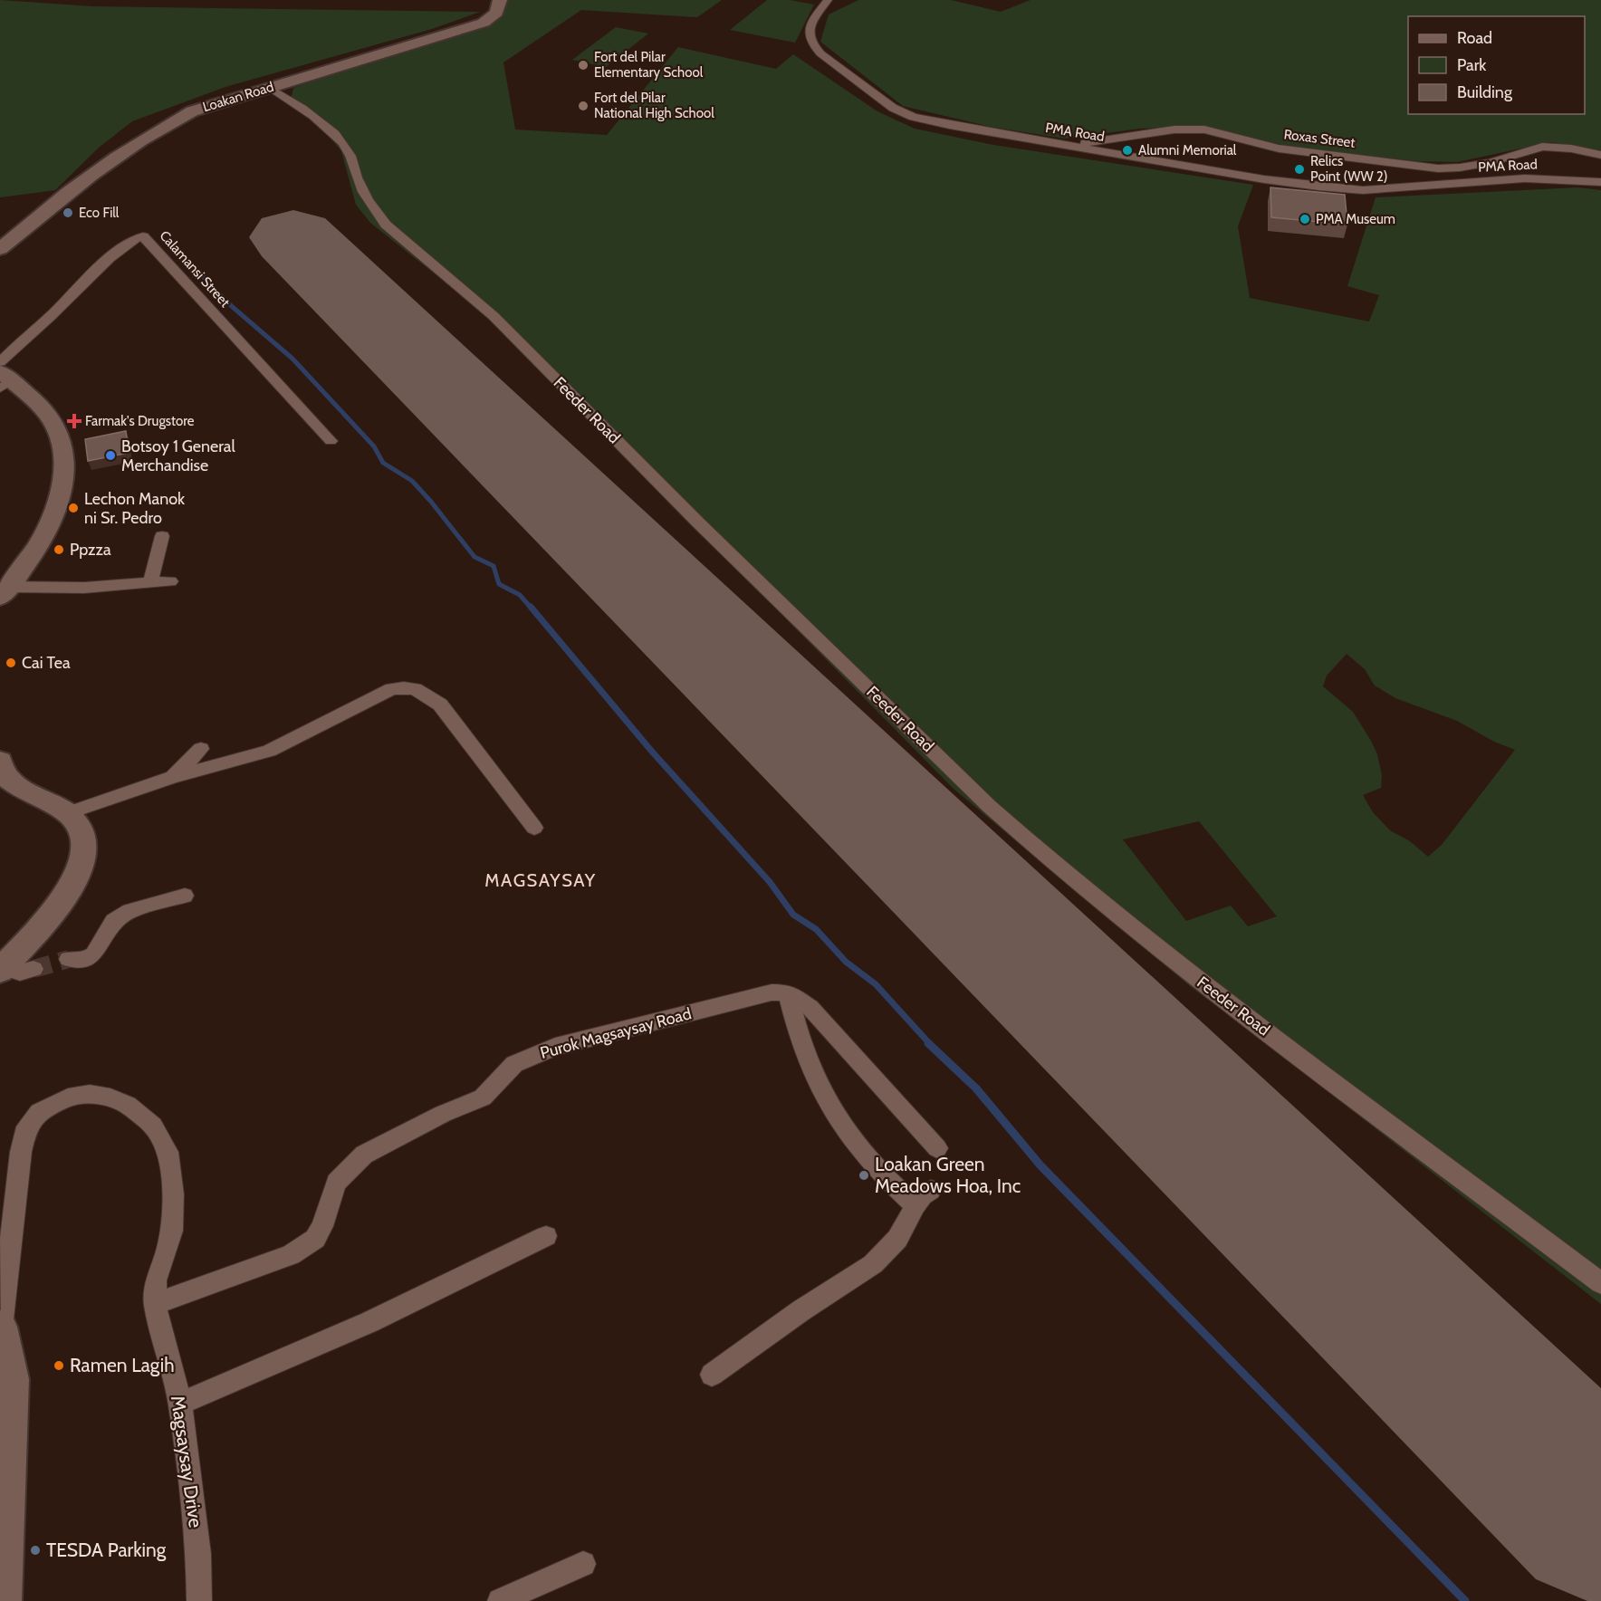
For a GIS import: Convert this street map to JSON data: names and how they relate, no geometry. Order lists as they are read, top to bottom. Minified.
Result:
{"streets":{"main road":["Loakan Road"],"street":["PMA Road","Roxas Street","Calamansi Street","Feeder Road","Purok Magsaysay Road","Magsaysay Drive"]},"crossings":[["Loakan Road","Feeder Road"],["PMA Road","Roxas Street"],["Purok Magsaysay Road","Magsaysay Drive"]],"districts":["MAGSAYSAY"],"places":{"other":["Fort del Pilar Elementary School","Fort del Pilar National High School","Alumni Memorial","Relics Point (WW 2)","Eco Fill","PMA Museum","Botsoy 1 General Merchandise","Lechon Manok ni Sr. Pedro","Ppzza","Cai Tea","Loakan Green Meadows Hoa, Inc","Ramen Lagih","TESDA Parking"],"health":["Farmak's Drugstore"]},"legend":["Road","Park","Building"]}
